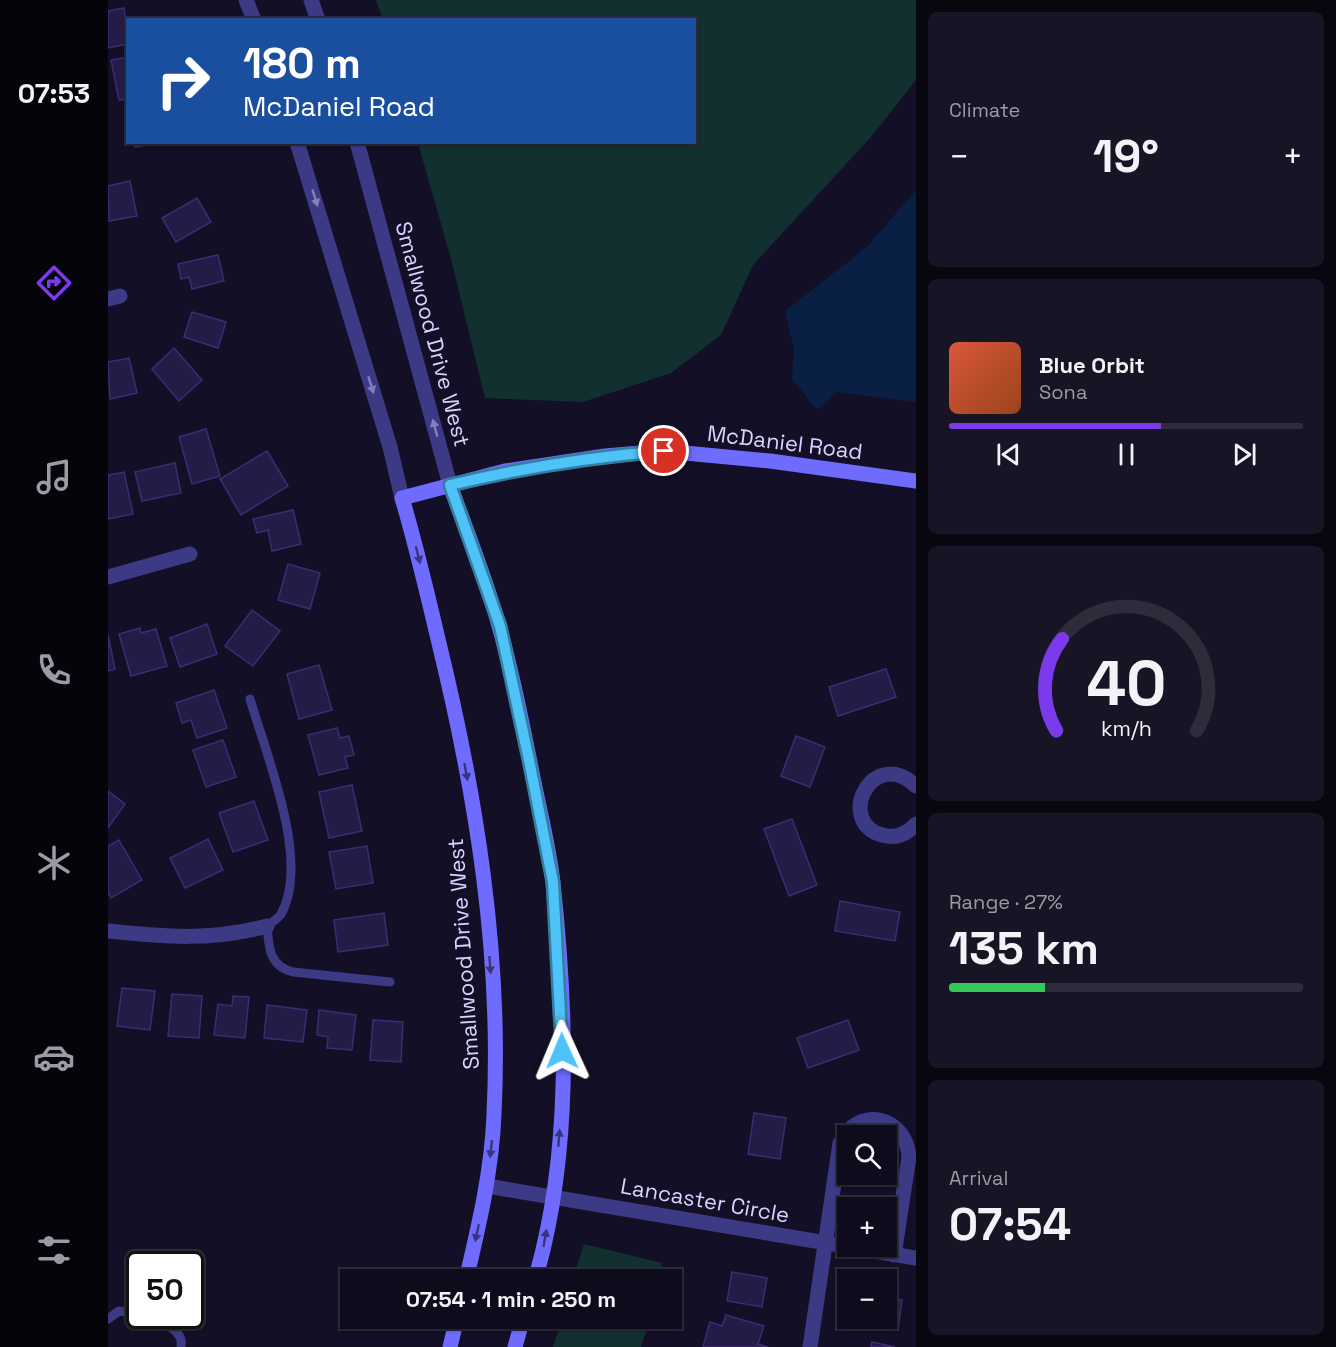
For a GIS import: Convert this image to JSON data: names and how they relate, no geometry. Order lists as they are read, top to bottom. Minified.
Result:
{"streets":{"main road":["Smallwood Drive West","McDaniel Road"],"street":["Lancaster Circle"]},"crossings":[["Smallwood Drive West","McDaniel Road"],["Smallwood Drive West","Lancaster Circle"]],"page":{"tabs":"07:53","tile":["Climate",["Range · 27%","135 km"],["Arrival","07:54"]],"turn":["180 m","McDaniel Road"],"heat":["−","19°","+"],"song":["Blue Orbit","Sona"],"map_buttons":["+","−"],"limit":"50","trip":"07:54 · 1 min · 250 m","gauge":["40","km/h"]}}
